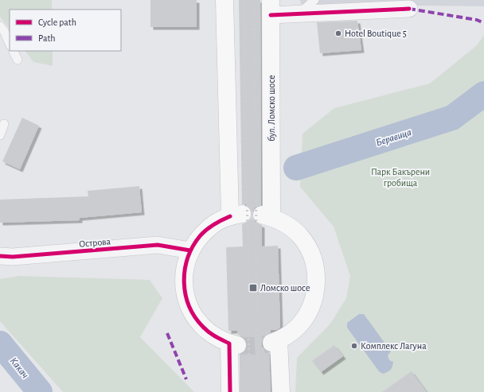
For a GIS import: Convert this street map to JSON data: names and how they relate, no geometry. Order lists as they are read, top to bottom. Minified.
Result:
{"streets":{"main road":["бул. Ломско шосе"],"street":["Острова"]},"water":["Беравица","Какач"],"parks":["Парк Бакърени гробища"],"places":{"other":["Hotel Boutique 5","Комплекс Лагуна"],"transit":["Ломско шосе"]},"legend":["Cycle path","Path"]}
